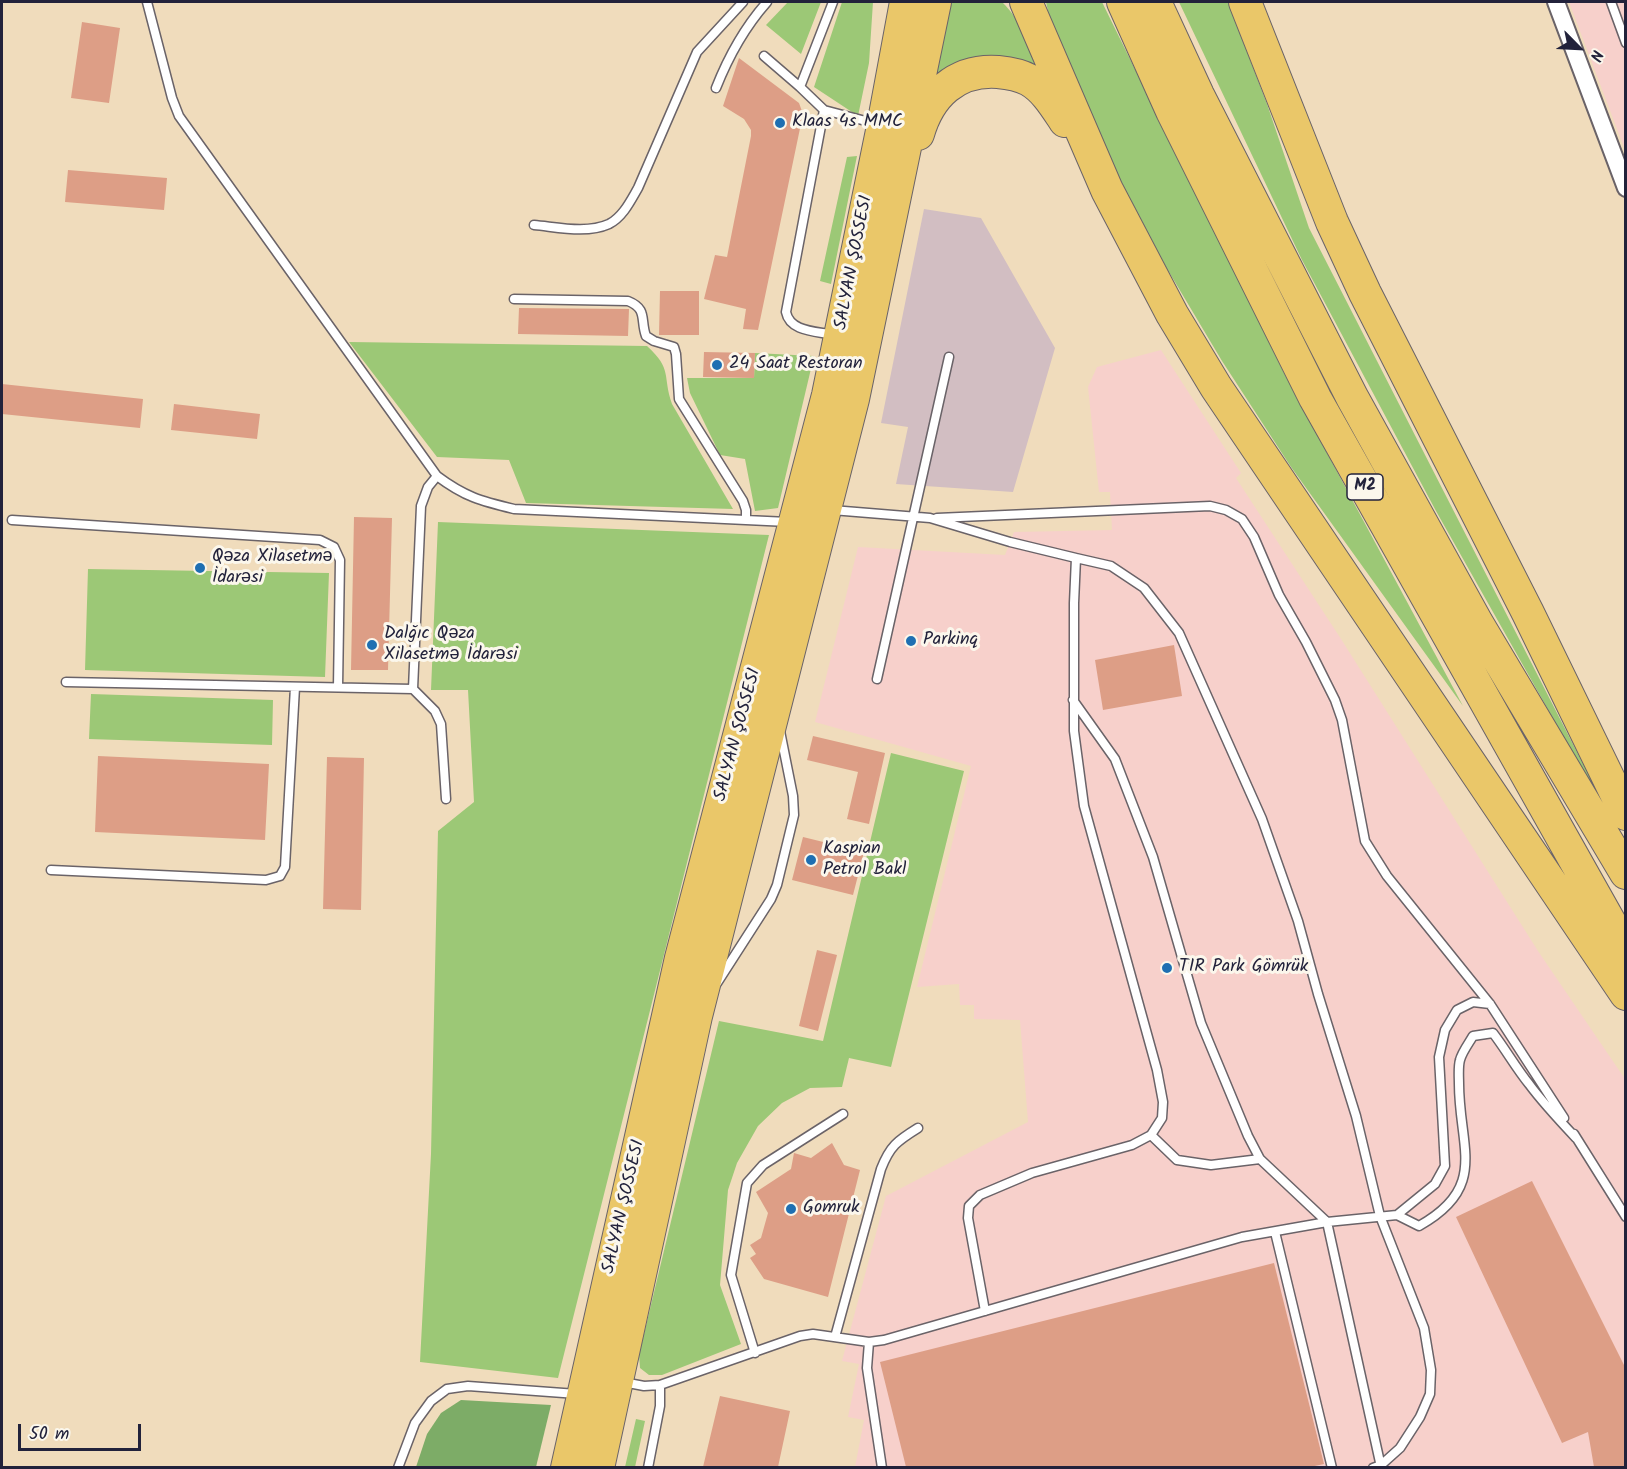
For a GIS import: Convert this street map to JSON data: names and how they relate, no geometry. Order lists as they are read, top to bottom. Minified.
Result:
{"streets":{"highway":["SALYAN ŞOSSESI","M2"]},"places":["Klaas 4s MMC","24 Saat Restoran","Qəza Xilasetmə İdarəsi","Parkinq","Dalğıc Qəza Xilasetmə İdarəsi","Kaspian Petrol Bakl","TIR Park Gömrük","Gomruk"],"scale_bar":"50 m","north":"bottom right"}
